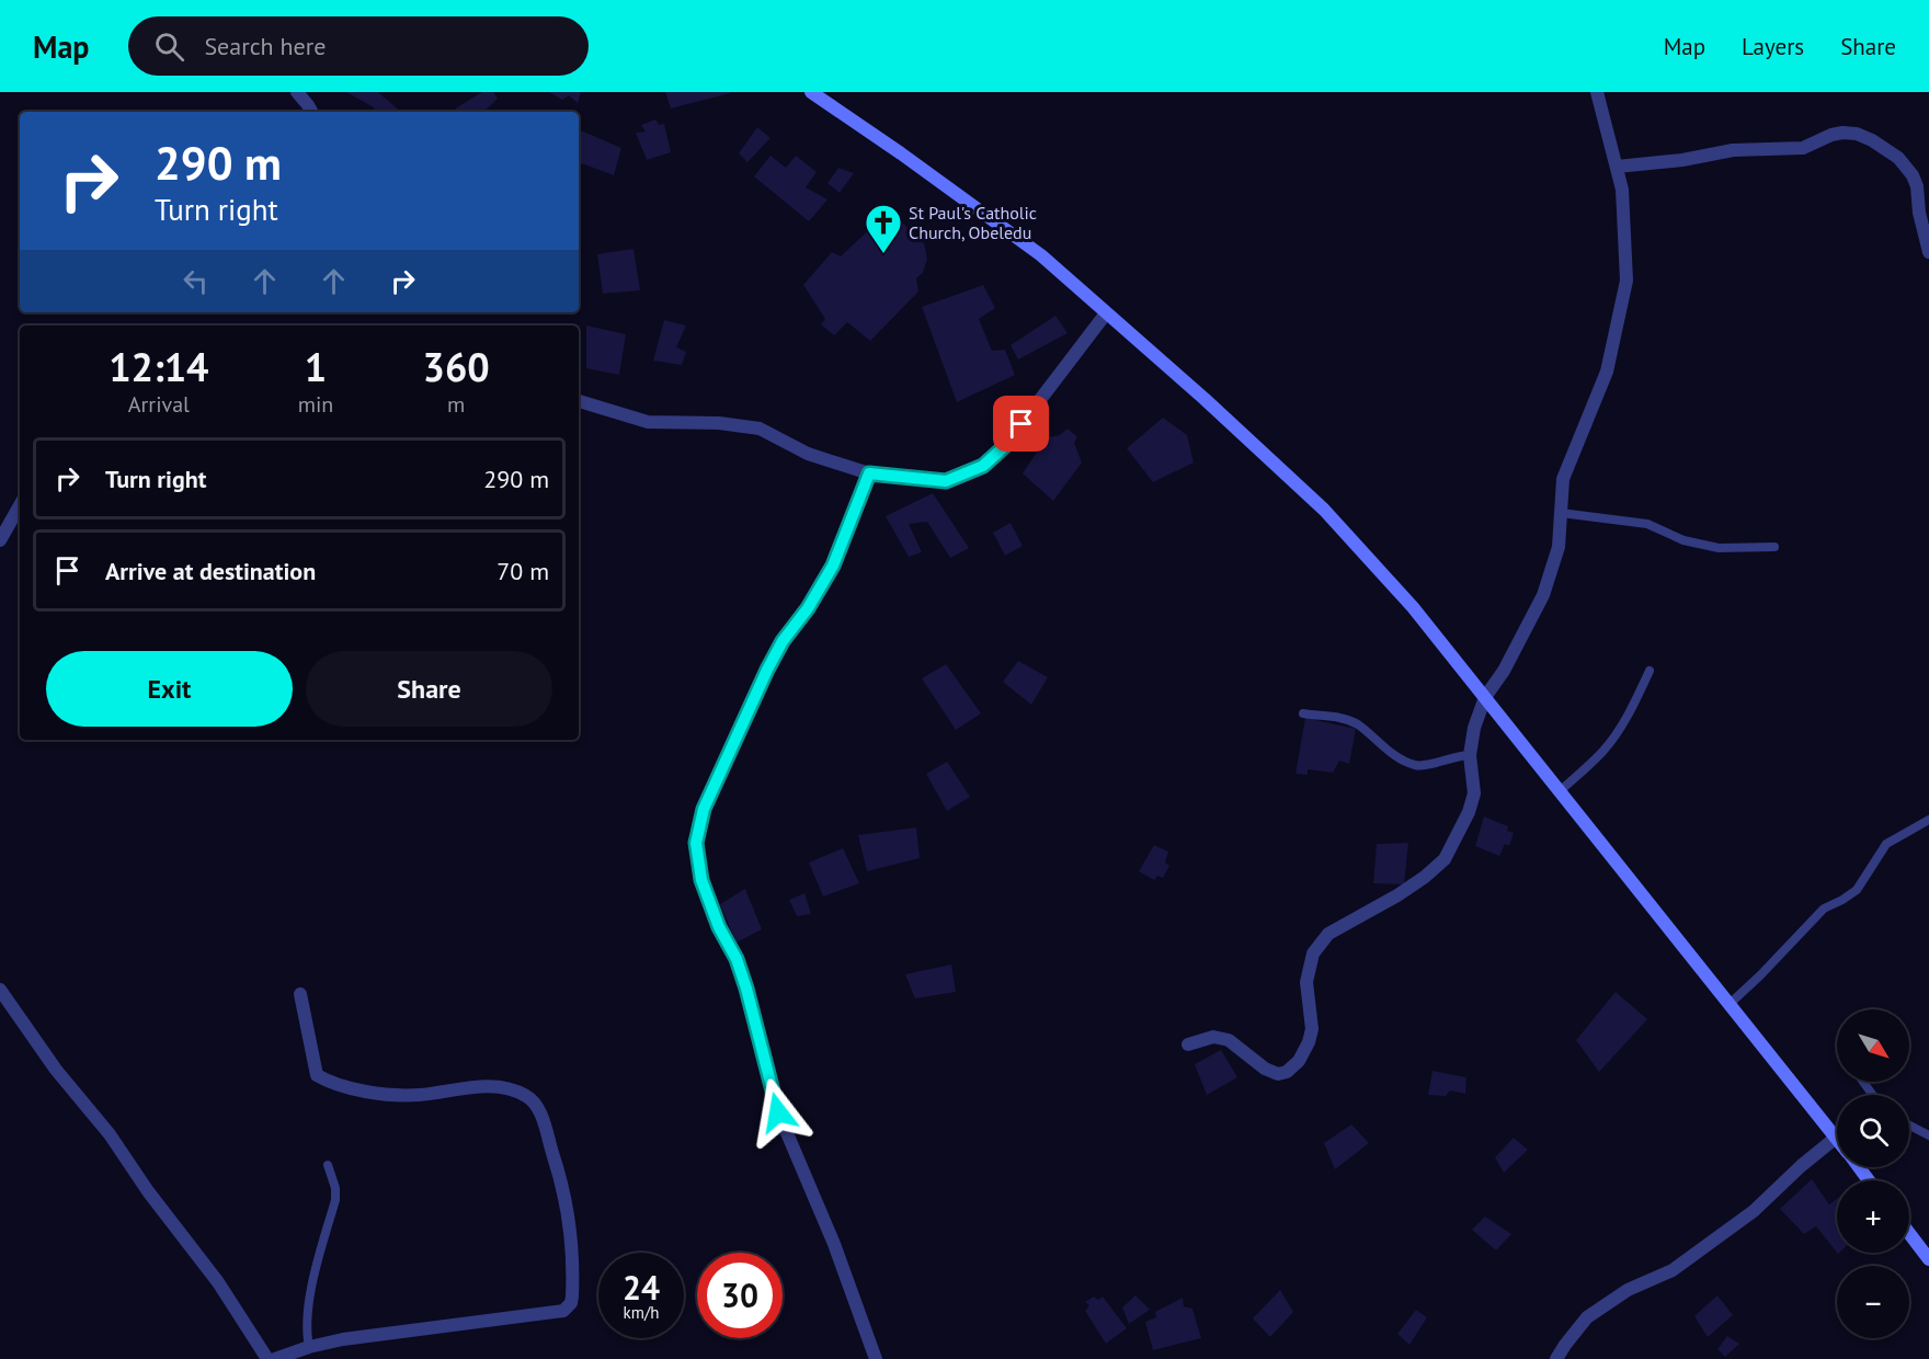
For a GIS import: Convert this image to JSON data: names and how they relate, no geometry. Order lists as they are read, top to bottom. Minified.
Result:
{"places":{"church":["St Paul's Catholic Church, Obeledu"]},"north":"bottom right","page":{"header":"Map","search":"Search here","nav":["Map","Layers","Share"],"turn":["290 m","Turn right"],"eta":["12:14","Arrival","1","min","360","m"],"list":[{"name":"Turn right","value":"290 m"},{"name":"Arrive at destination","value":"70 m"}],"buttons":["Exit","Share"],"map_buttons":["+","−"],"speed":"24 km/h","limit":"30"}}
